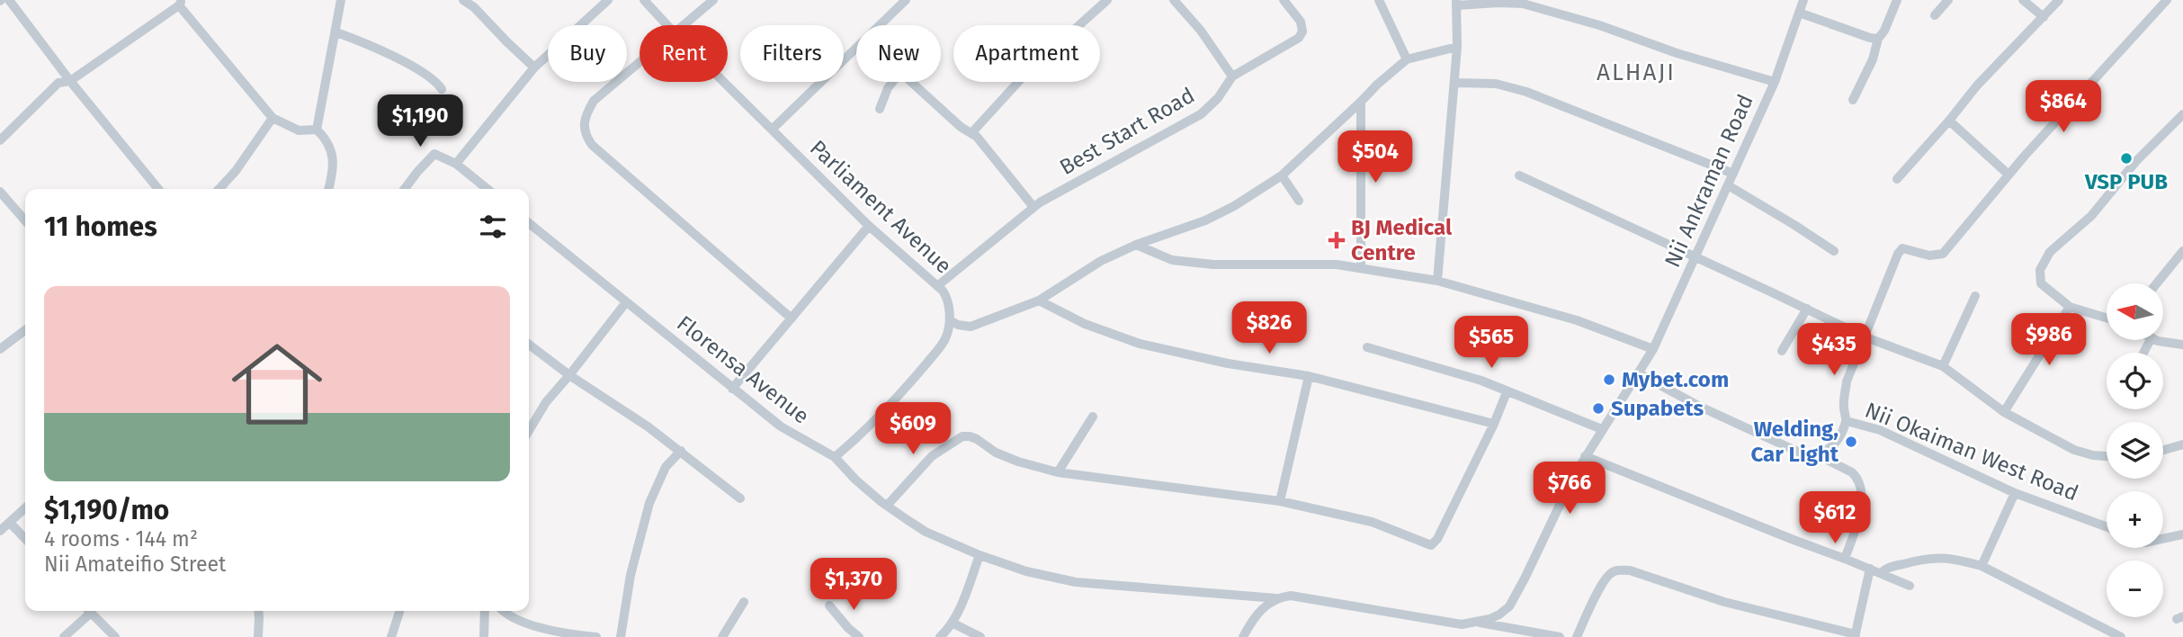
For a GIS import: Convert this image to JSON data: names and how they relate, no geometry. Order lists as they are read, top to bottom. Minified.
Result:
{"streets":{"street":["Best Start Road","Nii Ankraman Road","Parliament Avenue","Florensa Avenue","Nii Okaiman West Road"]},"crossings":[["Best Start Road","Parliament Avenue"],["Nii Ankraman Road","Florensa Avenue"]],"districts":["ALHAJI"],"places":{"other":["VSP PUB","Mybet.com","Supabets","Welding, Car Light"],"health":["BJ Medical Centre"]},"north":"left","page":{"chip":["Buy","Rent","Filters","New","Apartment"],"price":["$864","$1,190","$504","$826","$986","$565","$435","$609","$766","$612","$1,370"],"heading":"11 homes","list":[{"name":"$1,190/mo","note":"4 rooms · 144 m² · Nii Amateifio Street"}],"map_buttons":["+","−"]}}
